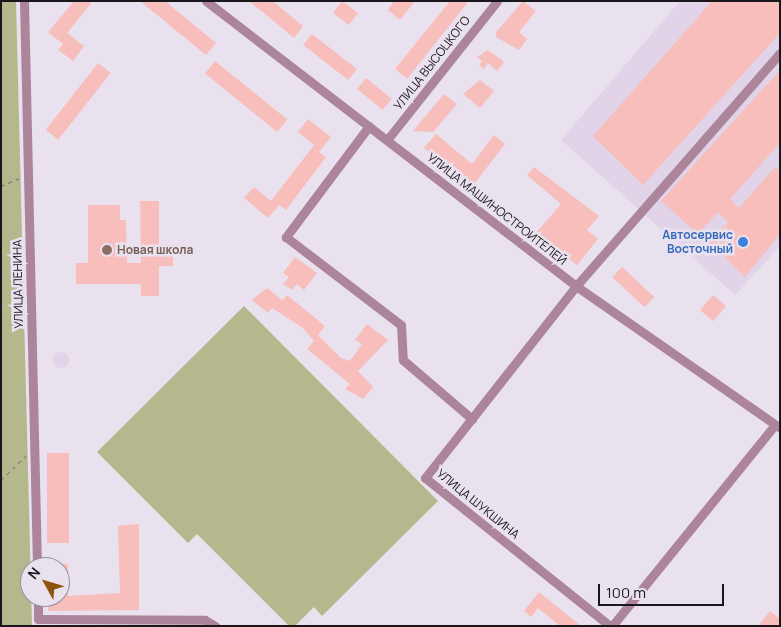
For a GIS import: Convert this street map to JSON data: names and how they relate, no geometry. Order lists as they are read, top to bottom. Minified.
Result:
{"streets":{"street":["УЛИЦА ВЫСОЦКОГО","УЛИЦА МАШИНОСТРОИТЕЛЕЙ","УЛИЦА ЛЕНИНА","УЛИЦА ШУКШИНА"]},"crossings":[["УЛИЦА ВЫСОЦКОГО","УЛИЦА МАШИНОСТРОИТЕЛЕЙ"],["УЛИЦА МАШИНОСТРОИТЕЛЕЙ","УЛИЦА ШУКШИНА"]],"places":["Автосервис Восточный","Новая школа"],"scale_bar":"100 m","north":"top left"}
